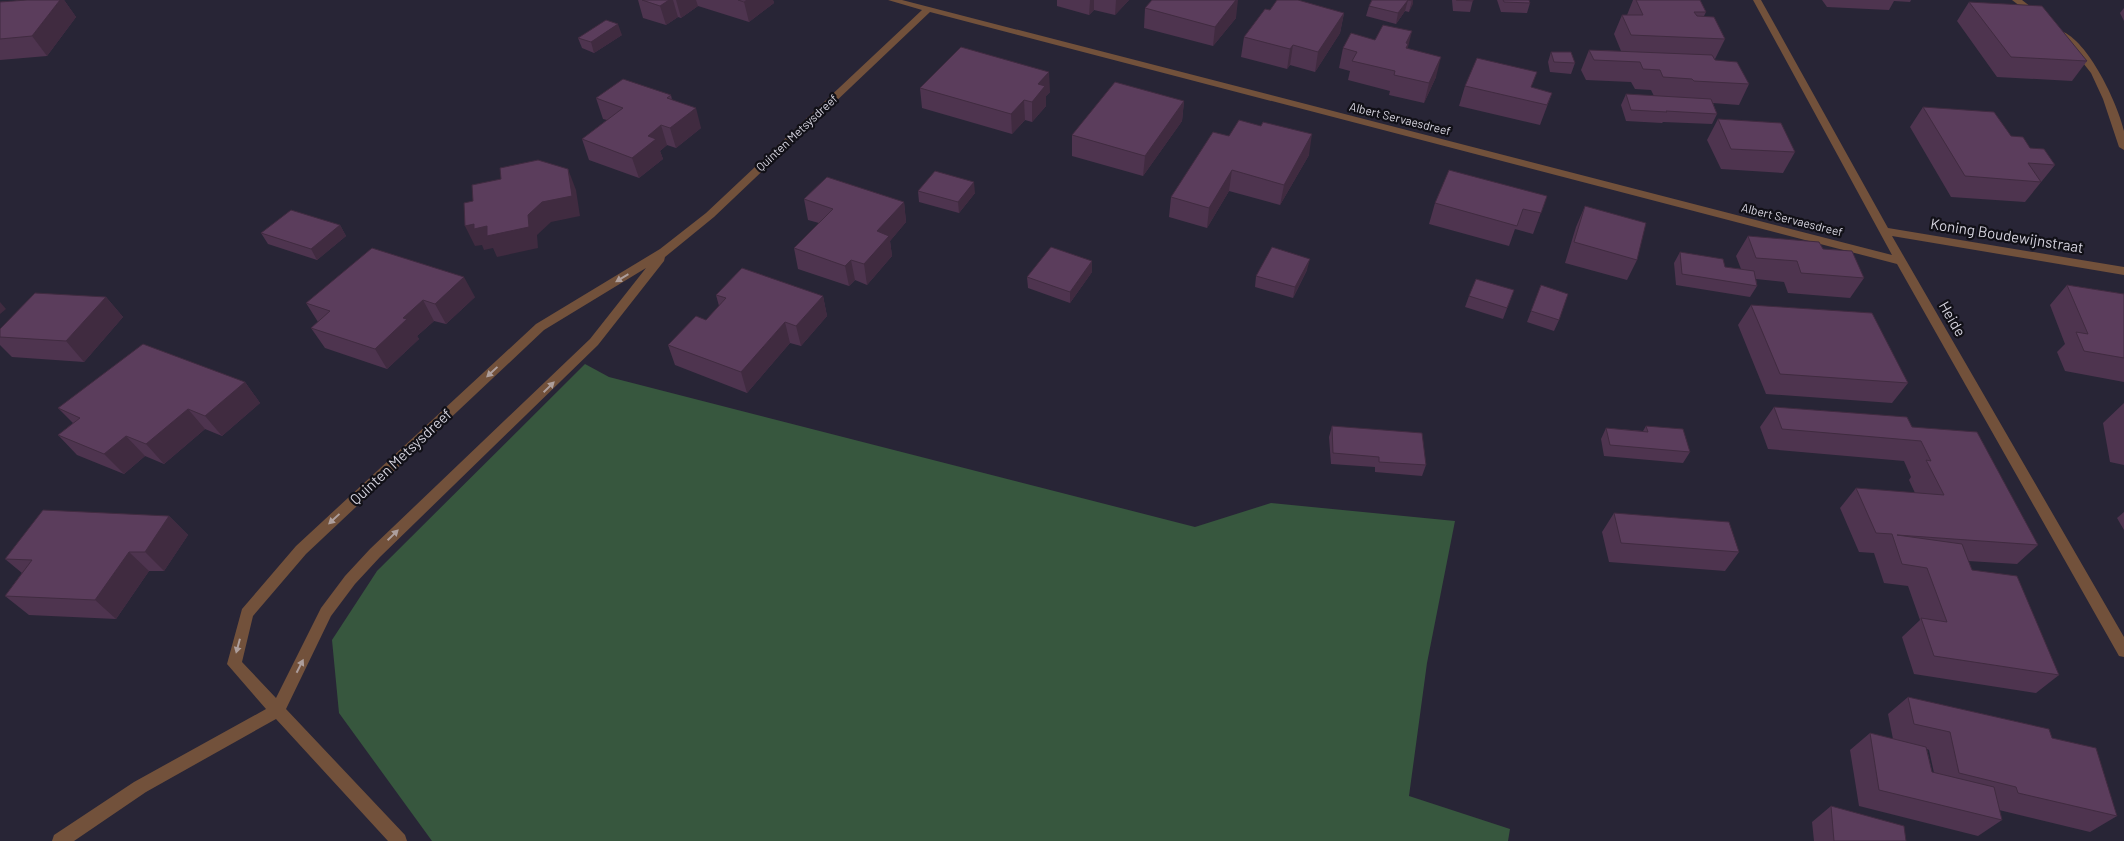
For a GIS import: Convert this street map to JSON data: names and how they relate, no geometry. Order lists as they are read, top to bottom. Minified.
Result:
{"streets":{"street":["Albert Servaesdreef","Quinten Metsysdreef","Koning Boudewijnstraat","Heide"]},"crossings":[["Albert Servaesdreef","Quinten Metsysdreef"],["Albert Servaesdreef","Heide"],["Koning Boudewijnstraat","Heide"]]}
